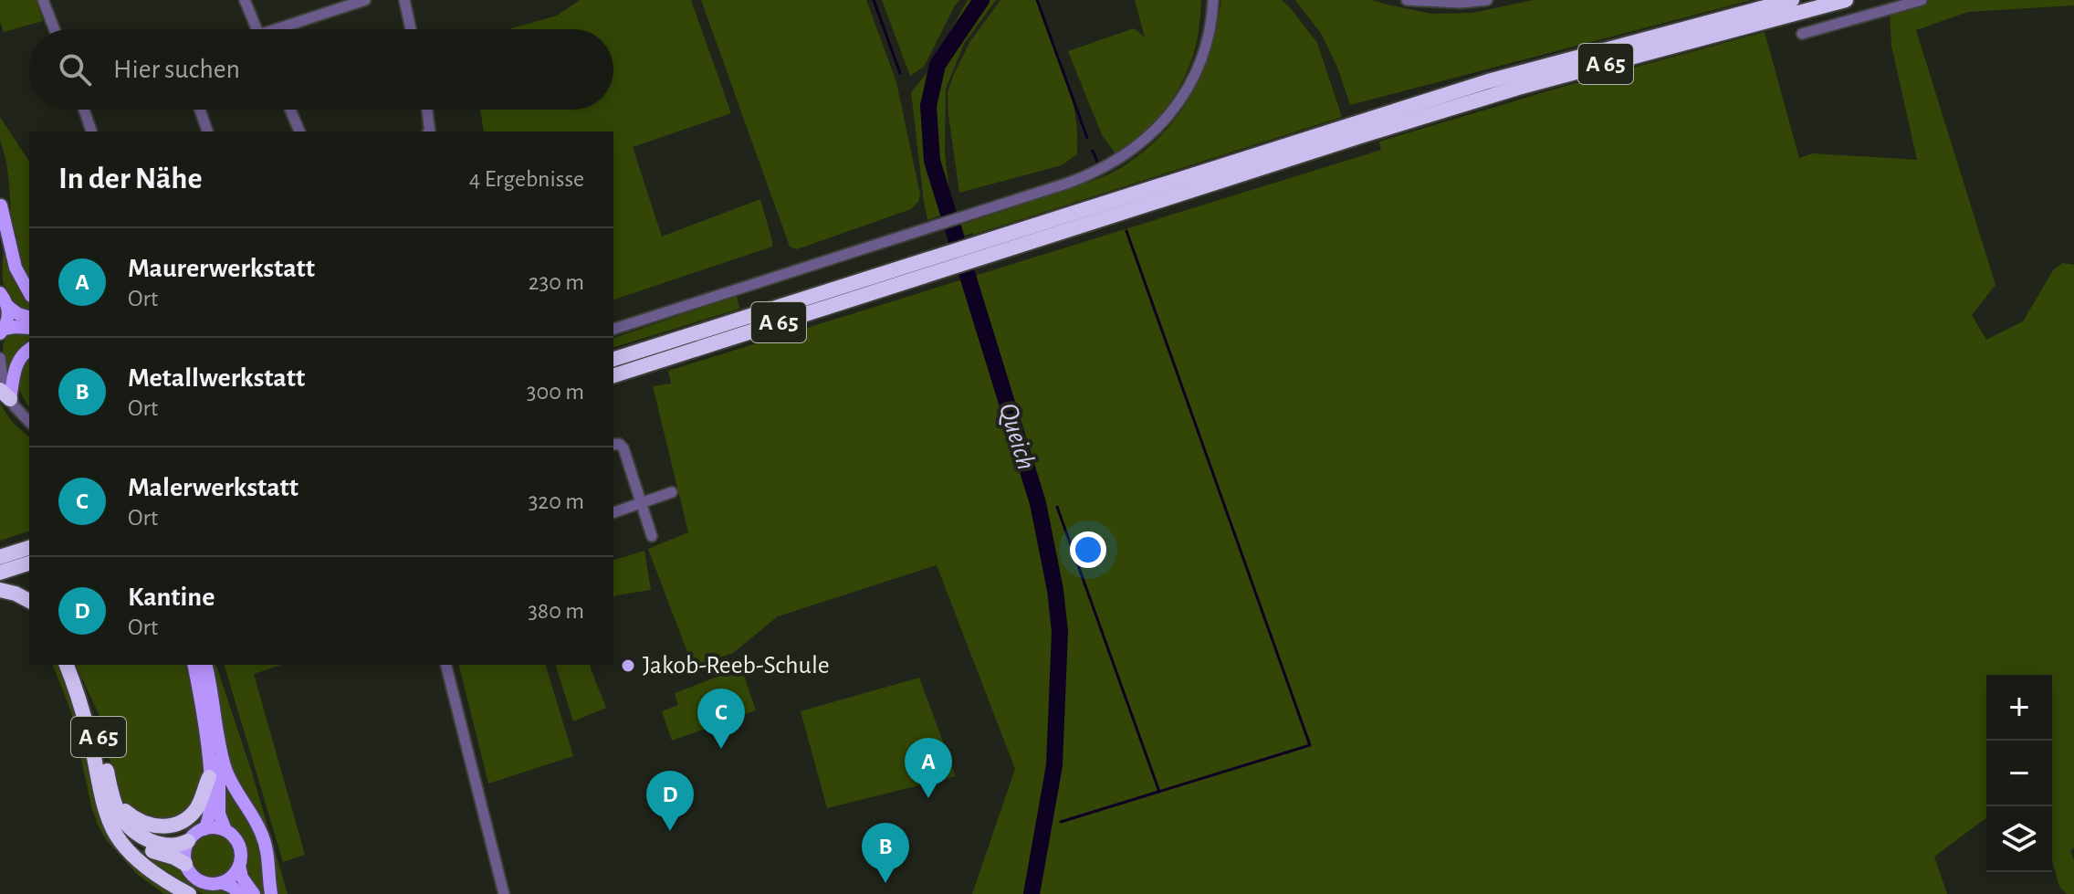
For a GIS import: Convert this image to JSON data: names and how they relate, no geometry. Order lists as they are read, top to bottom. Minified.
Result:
{"streets":{"highway":["A 65"]},"water":["Queich"],"places":["Jakob-Reeb-Schule"],"page":{"search":"Hier suchen","heading":["In der Nähe","4 Ergebnisse"],"list":[{"mark":"A","name":"Maurerwerkstatt","note":"Ort","value":"230 m"},{"mark":"B","name":"Metallwerkstatt","note":"Ort","value":"300 m"},{"mark":"C","name":"Malerwerkstatt","note":"Ort","value":"320 m"},{"mark":"D","name":"Kantine","note":"Ort","value":"380 m"}],"map_buttons":["+","−"],"pins":["C","A","D","B"]}}
